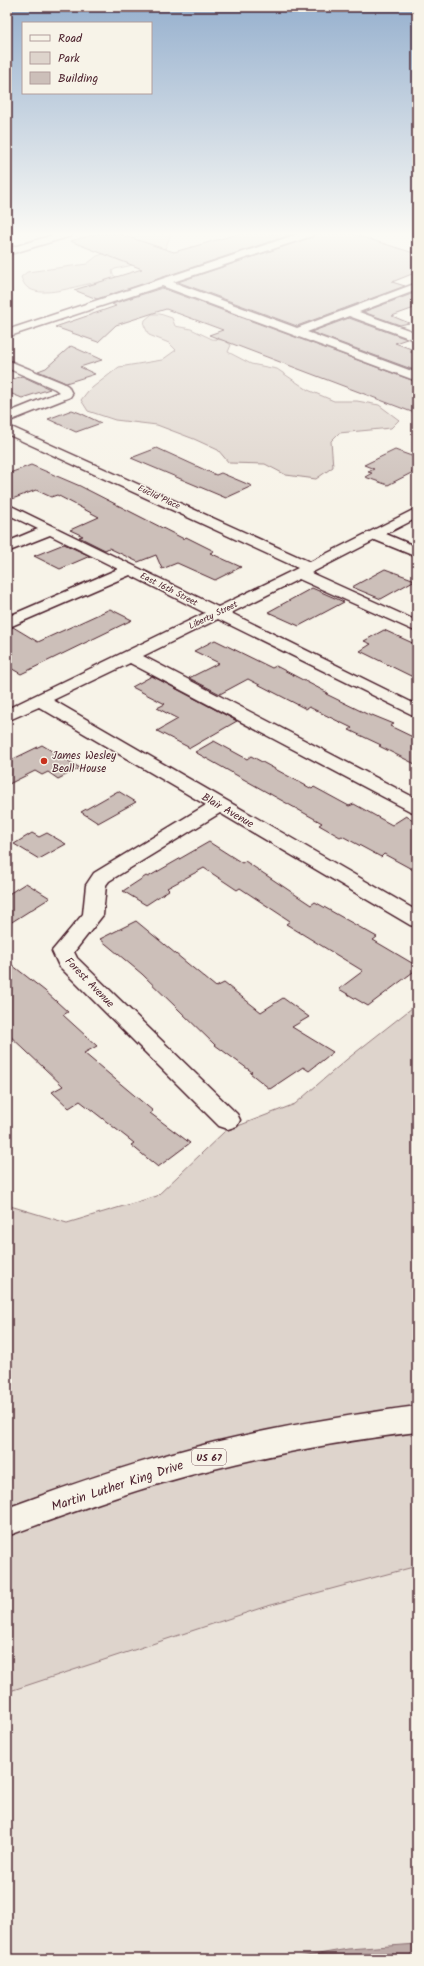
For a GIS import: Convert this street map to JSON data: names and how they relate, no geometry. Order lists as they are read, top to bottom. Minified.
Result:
{"streets":{"main road":["Euclid Place","East 16th Street","Liberty Street","Blair Avenue","Forest Avenue","US 67","Martin Luther King Drive"]},"crossings":[["Euclid Place","Liberty Street"],["East 16th Street","Liberty Street"],["Liberty Street","Blair Avenue"],["Blair Avenue","Forest Avenue"]],"places":["James Wesley Beall House"],"legend":["Road","Park","Building"]}
